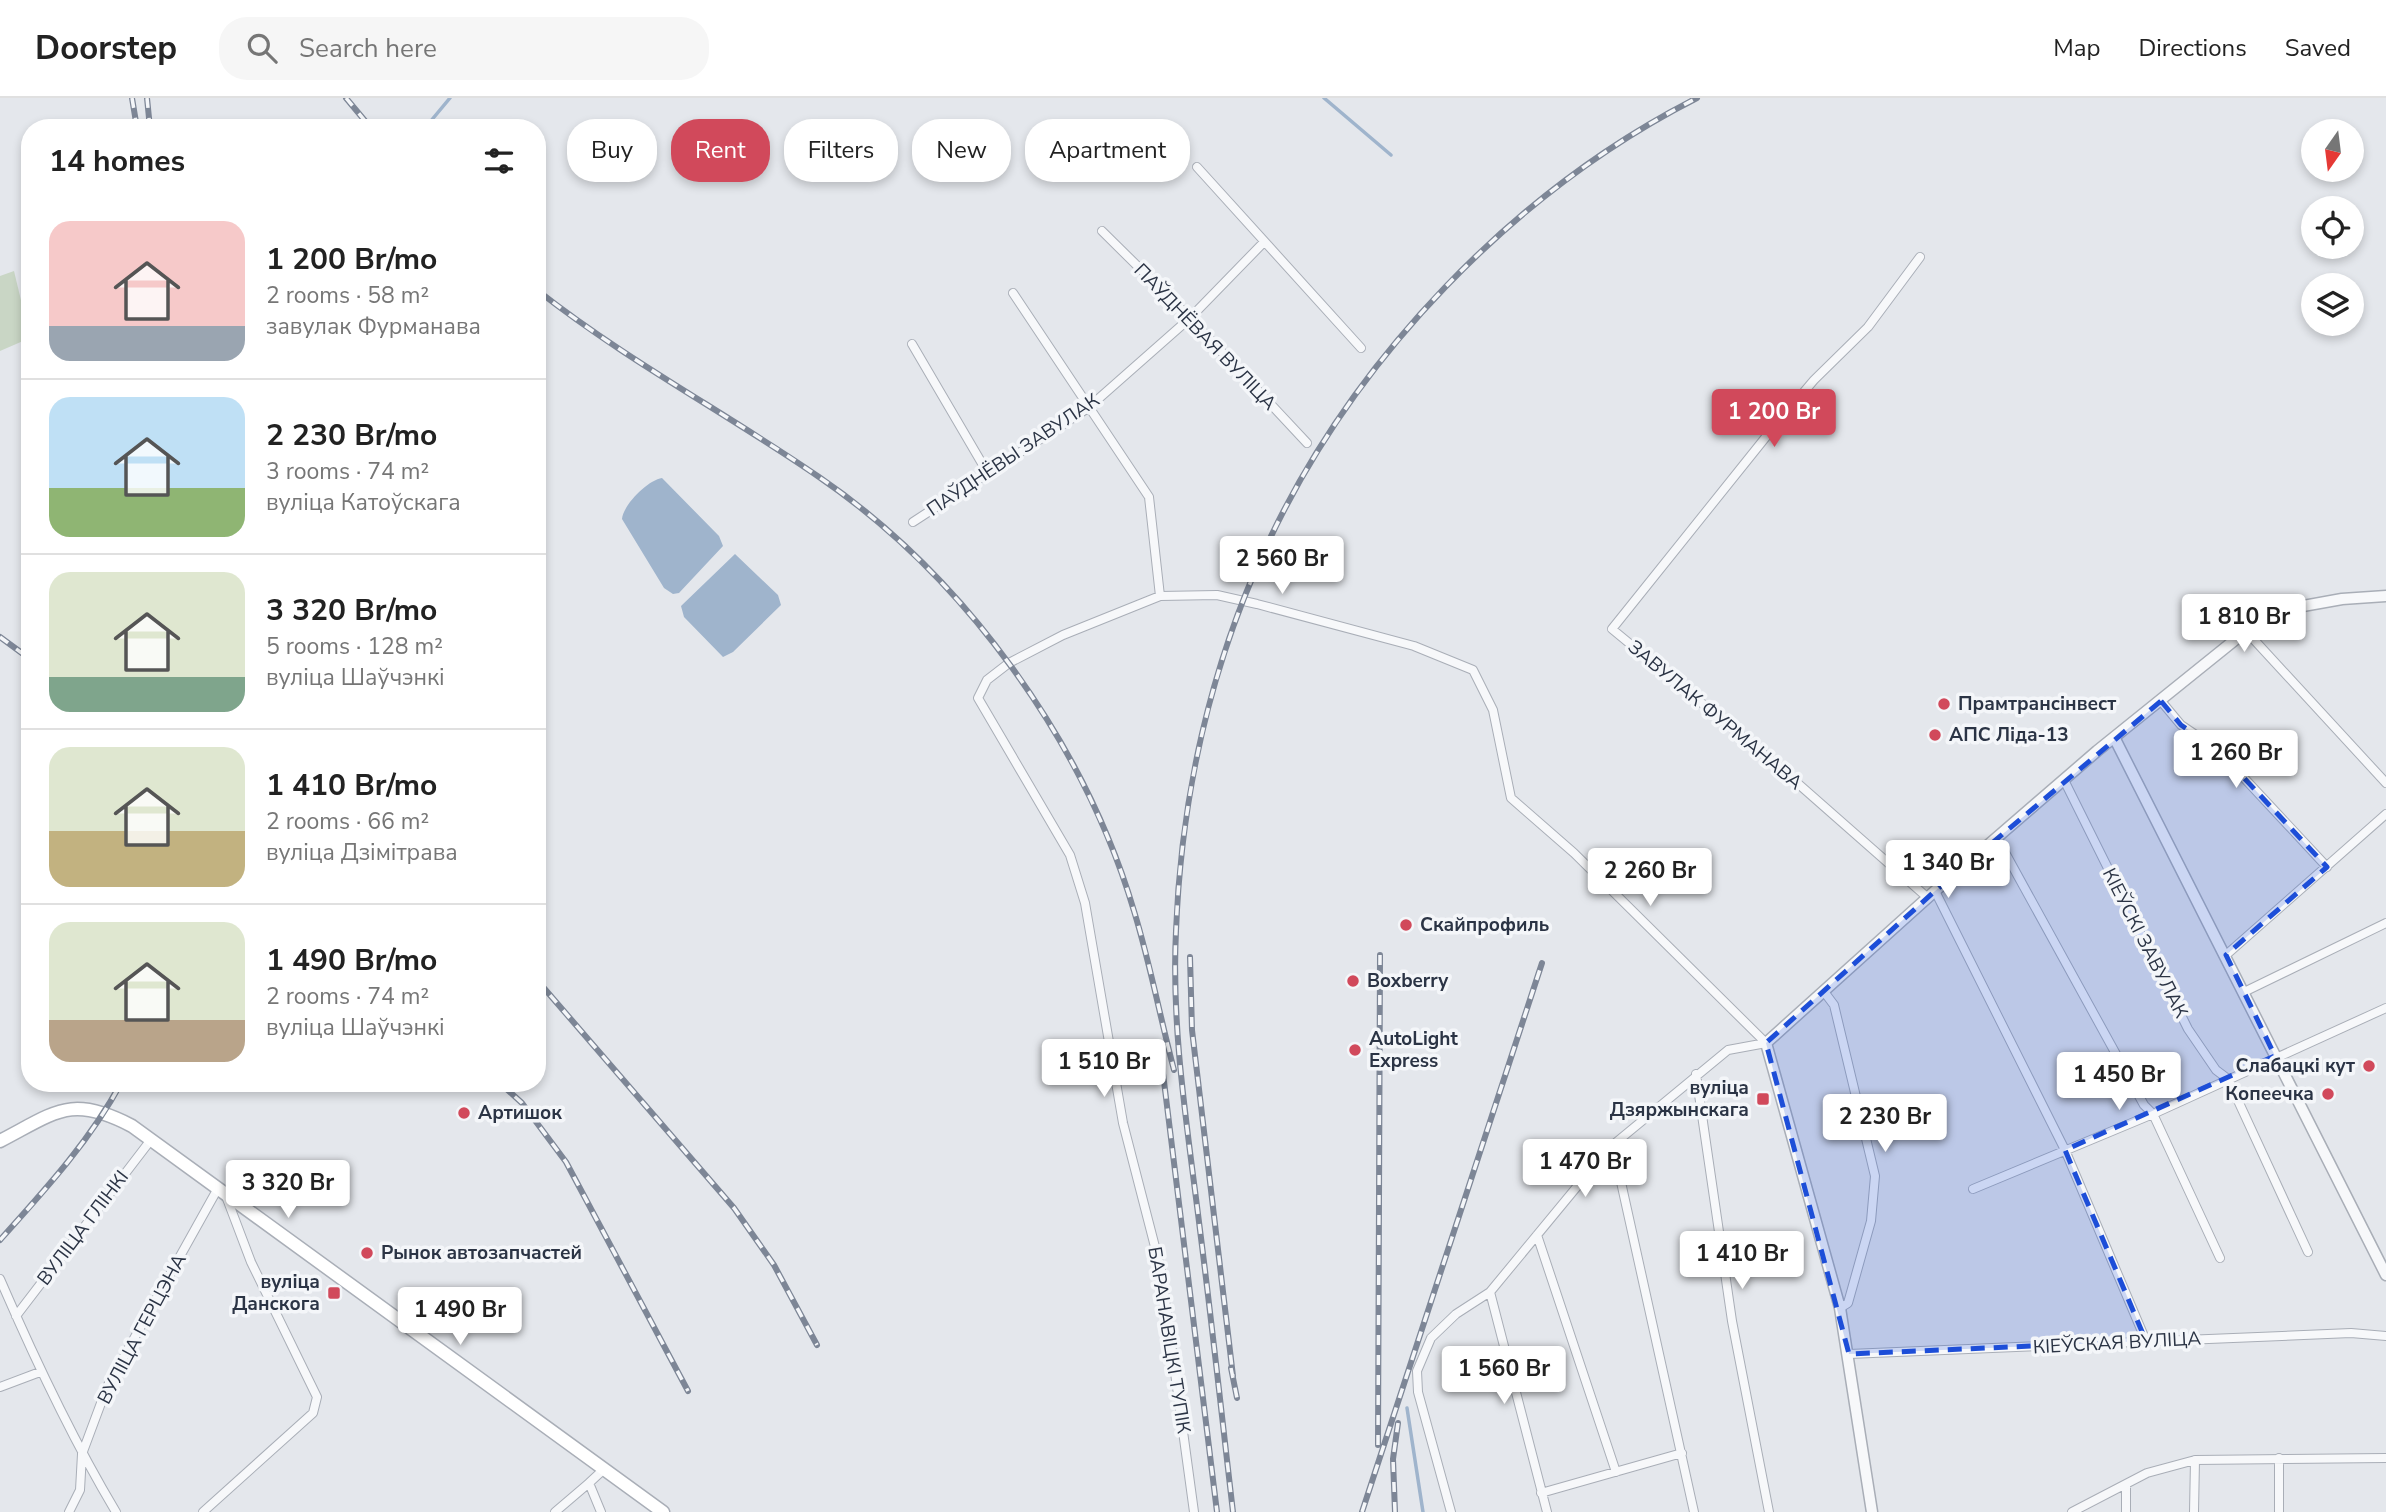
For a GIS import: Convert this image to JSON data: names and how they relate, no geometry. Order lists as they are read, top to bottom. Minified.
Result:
{"streets":{"street":["ПАЎДНЁВАЯ ВУЛІЦА","ПАЎДНЁВЫ ЗАВУЛАК","ЗАВУЛАК ФУРМАНАВА","КІЕЎСКІ ЗАВУЛАК","ВУЛІЦА ГЛІНКІ","ВУЛІЦА ГЕРЦЭНА","БАРАНАВІЦКІ ТУПІК","КІЕЎСКАЯ ВУЛІЦА"]},"crossings":[["ПАЎДНЁВАЯ ВУЛІЦА","ПАЎДНЁВЫ ЗАВУЛАК"]],"places":{"other":["Прамтрансінвест","АПС Ліда-13","Скайпрофиль","Boxberry","AutoLight Express","Слабацкі кут","Копеечка","Артишок","Рынок автозапчастей"],"transit":["вуліца Дзяржынскага","вуліца Данскога"]},"north":"bottom","page":{"header":"Doorstep","search":"Search here","nav":["Map","Directions","Saved"],"chip":["Buy","Rent","Filters","New","Apartment"],"heading":"14 homes","list":[{"name":"1 200 Br/mo","note":"2 rooms · 58 m² · завулак Фурманава"},{"name":"2 230 Br/mo","note":"3 rooms · 74 m² · вуліца Катоўскага"},{"name":"3 320 Br/mo","note":"5 rooms · 128 m² · вуліца Шаўчэнкі"},{"name":"1 410 Br/mo","note":"2 rooms · 66 m² · вуліца Дзімітрава"},{"name":"1 490 Br/mo","note":"2 rooms · 74 m² · вуліца Шаўчэнкі"}],"price":["1 200 Br","2 560 Br","1 810 Br","1 260 Br","1 340 Br","2 260 Br","1 510 Br","1 450 Br","2 230 Br","1 470 Br","3 320 Br","1 410 Br","1 490 Br","1 560 Br"]}}
